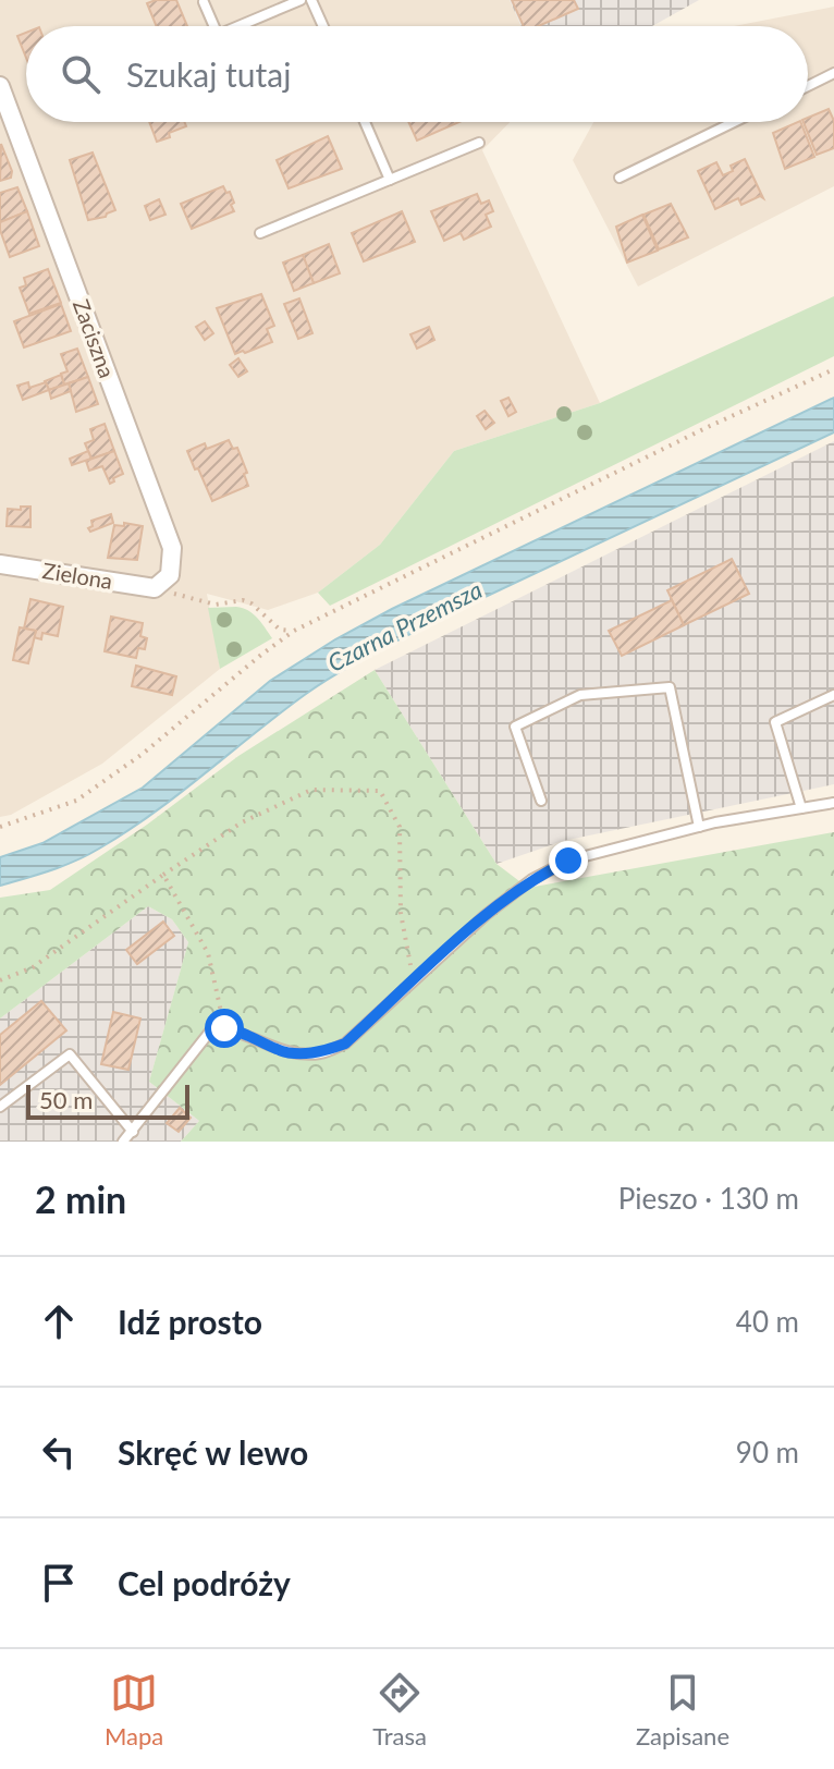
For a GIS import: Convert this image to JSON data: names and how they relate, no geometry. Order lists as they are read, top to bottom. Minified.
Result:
{"streets":{"street":["Zaciszna","Zielona"]},"crossings":[["Zaciszna","Zielona"]],"water":["Czarna Przemsza"],"scale_bar":"50 m","page":{"search":"Szukaj tutaj","scale":"50 m","heading":["2 min","Pieszo · 130 m"],"list":[["Idź prosto","40 m"],["Skręć w lewo","90 m"],"Cel podróży"],"nav":["Mapa","Trasa","Zapisane"]}}
